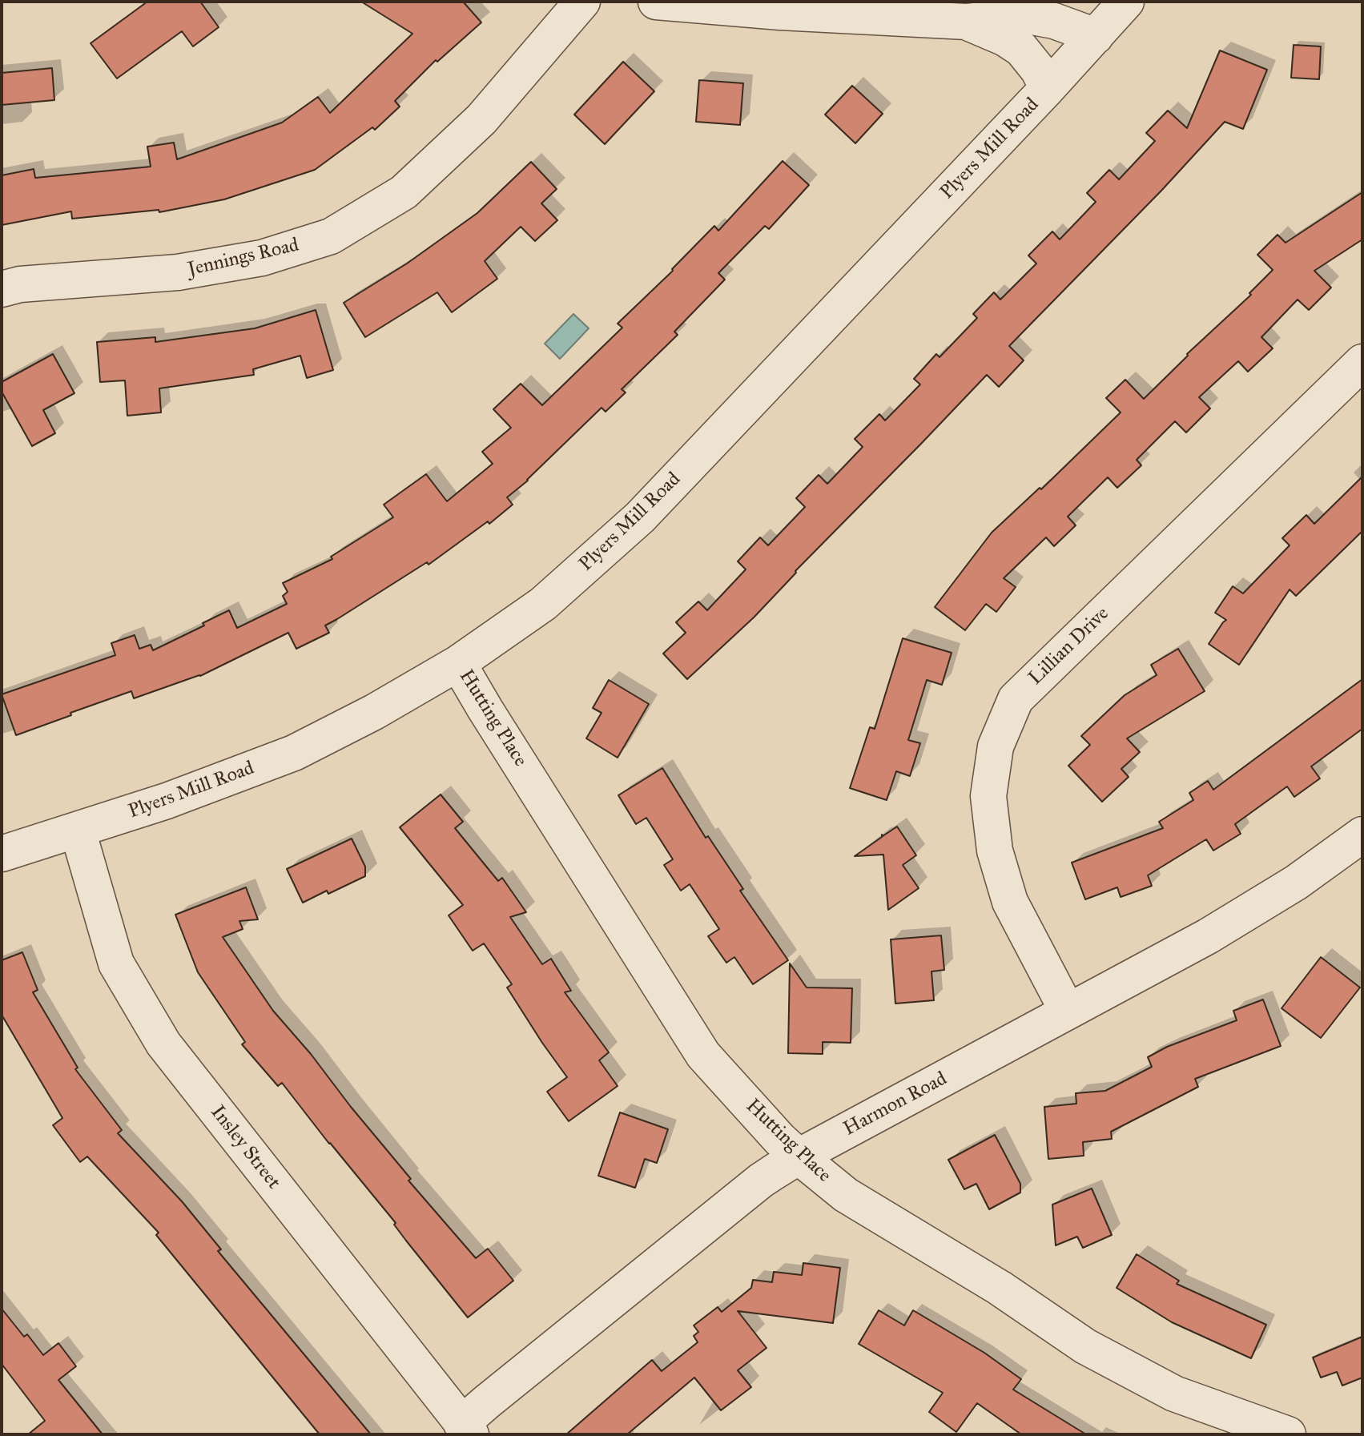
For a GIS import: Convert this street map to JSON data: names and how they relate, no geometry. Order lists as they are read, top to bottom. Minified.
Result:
{"streets":{"street":["Plyers Mill Road","Jennings Road","Lillian Drive","Hutting Place","Harmon Road","Insley Street"]},"crossings":[["Plyers Mill Road","Hutting Place"],["Plyers Mill Road","Insley Street"],["Lillian Drive","Harmon Road"],["Hutting Place","Harmon Road"],["Harmon Road","Insley Street"]]}
